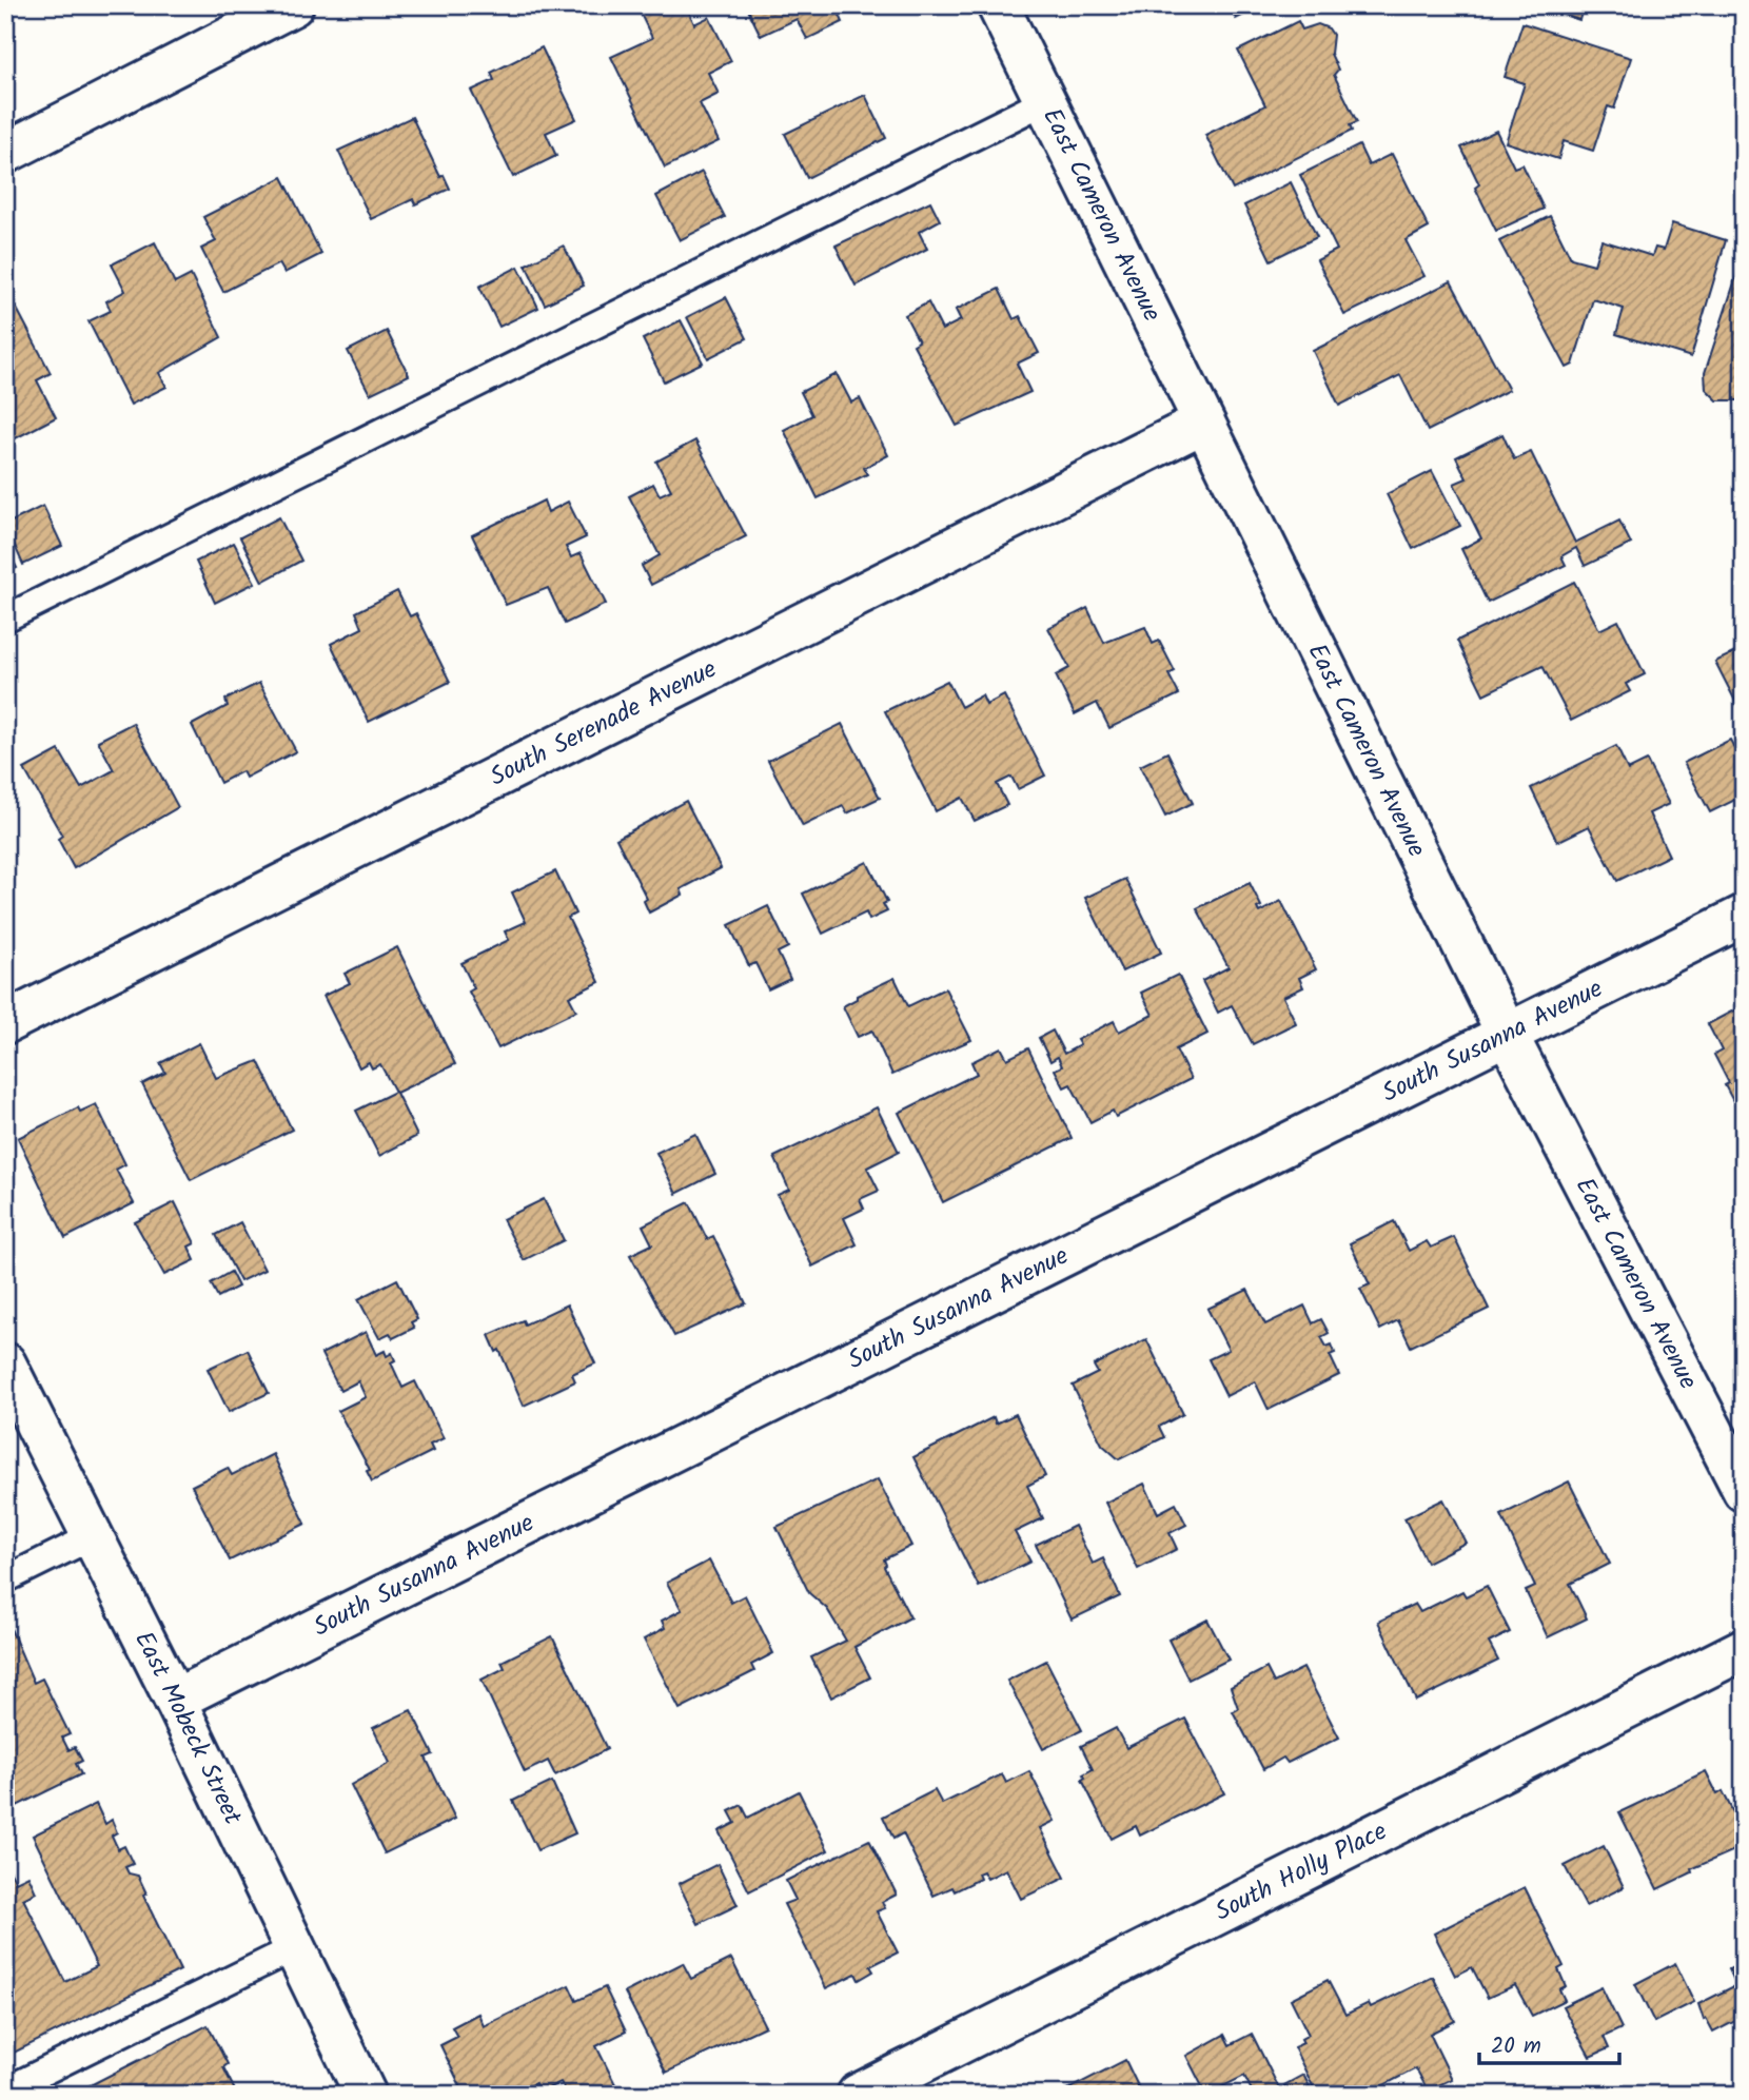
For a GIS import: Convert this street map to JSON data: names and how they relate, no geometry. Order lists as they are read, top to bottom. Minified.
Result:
{"streets":{"street":["East Cameron Avenue","South Serenade Avenue","South Susanna Avenue","East Mobeck Street","South Holly Place"]},"crossings":[["East Cameron Avenue","South Serenade Avenue"],["East Cameron Avenue","South Susanna Avenue"],["South Susanna Avenue","East Mobeck Street"]],"scale_bar":"20 m"}
